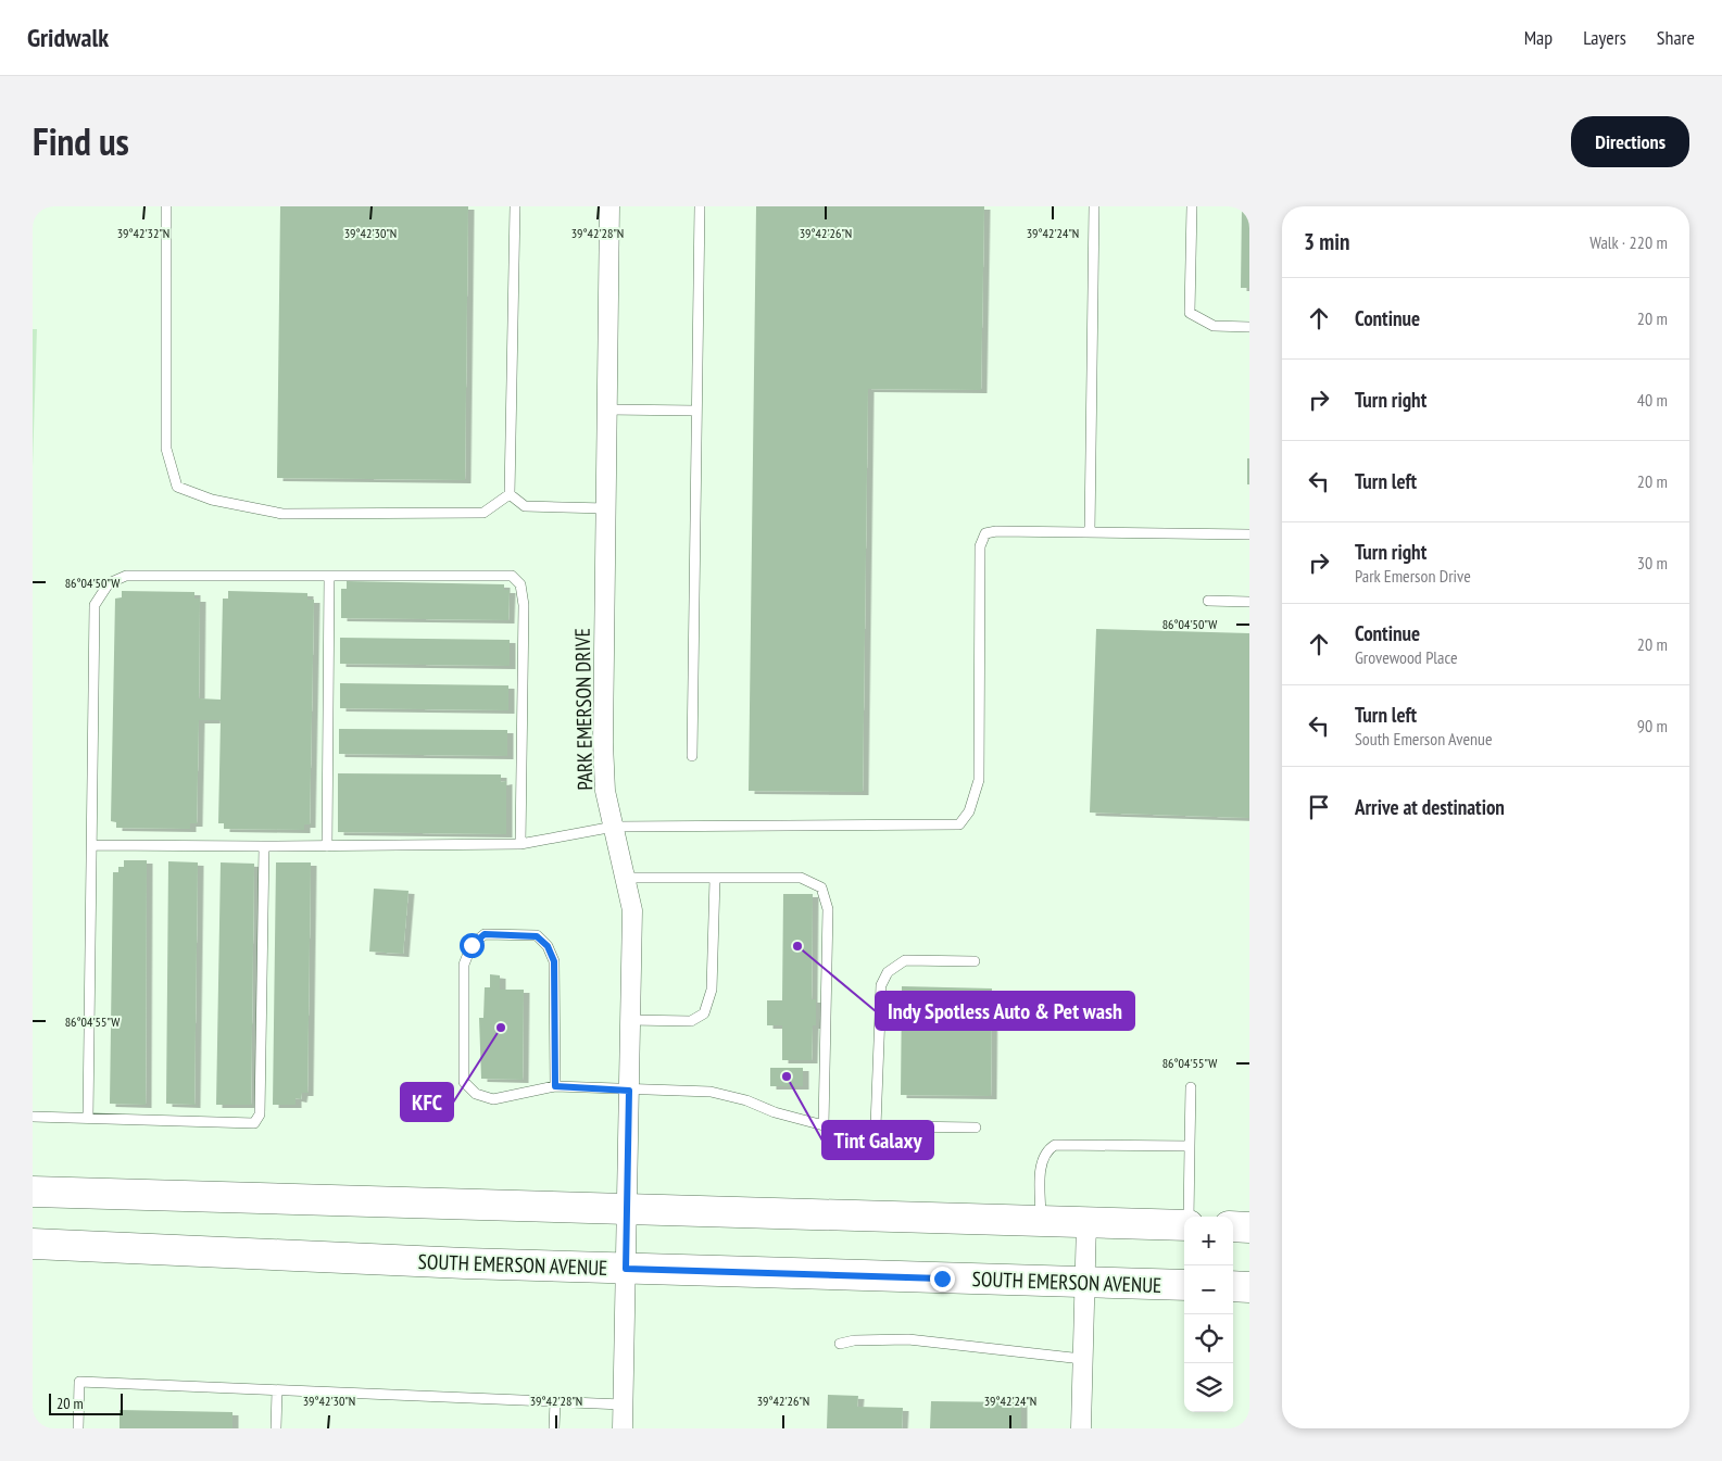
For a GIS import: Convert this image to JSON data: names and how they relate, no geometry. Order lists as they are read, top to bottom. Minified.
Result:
{"streets":{"main road":["SOUTH EMERSON AVENUE"],"street":["PARK EMERSON DRIVE"]},"crossings":[["PARK EMERSON DRIVE","SOUTH EMERSON AVENUE"]],"places":["Indy Spotless Auto & Pet wash","KFC","Tint Galaxy"],"scale_bar":"20 m","page":{"header":"Gridwalk","nav":["Map","Layers","Share"],"title":"Find us","buttons":"Directions","heading":["3 min","Walk · 220 m"],"list":[["Continue","20 m"],["Turn right","40 m"],["Turn left","20 m"],["Turn right","Park Emerson Drive","30 m"],["Continue","Grovewood Place","20 m"],["Turn left","South Emerson Avenue","90 m"],"Arrive at destination"],"map_buttons":["+","−"],"scale":"20 m"},"coordinates":["39°42'32\"N","39°42'30\"N","39°42'28\"N","39°42'26\"N","39°42'24\"N","86°04'50\"W","86°04'55\"W"]}
